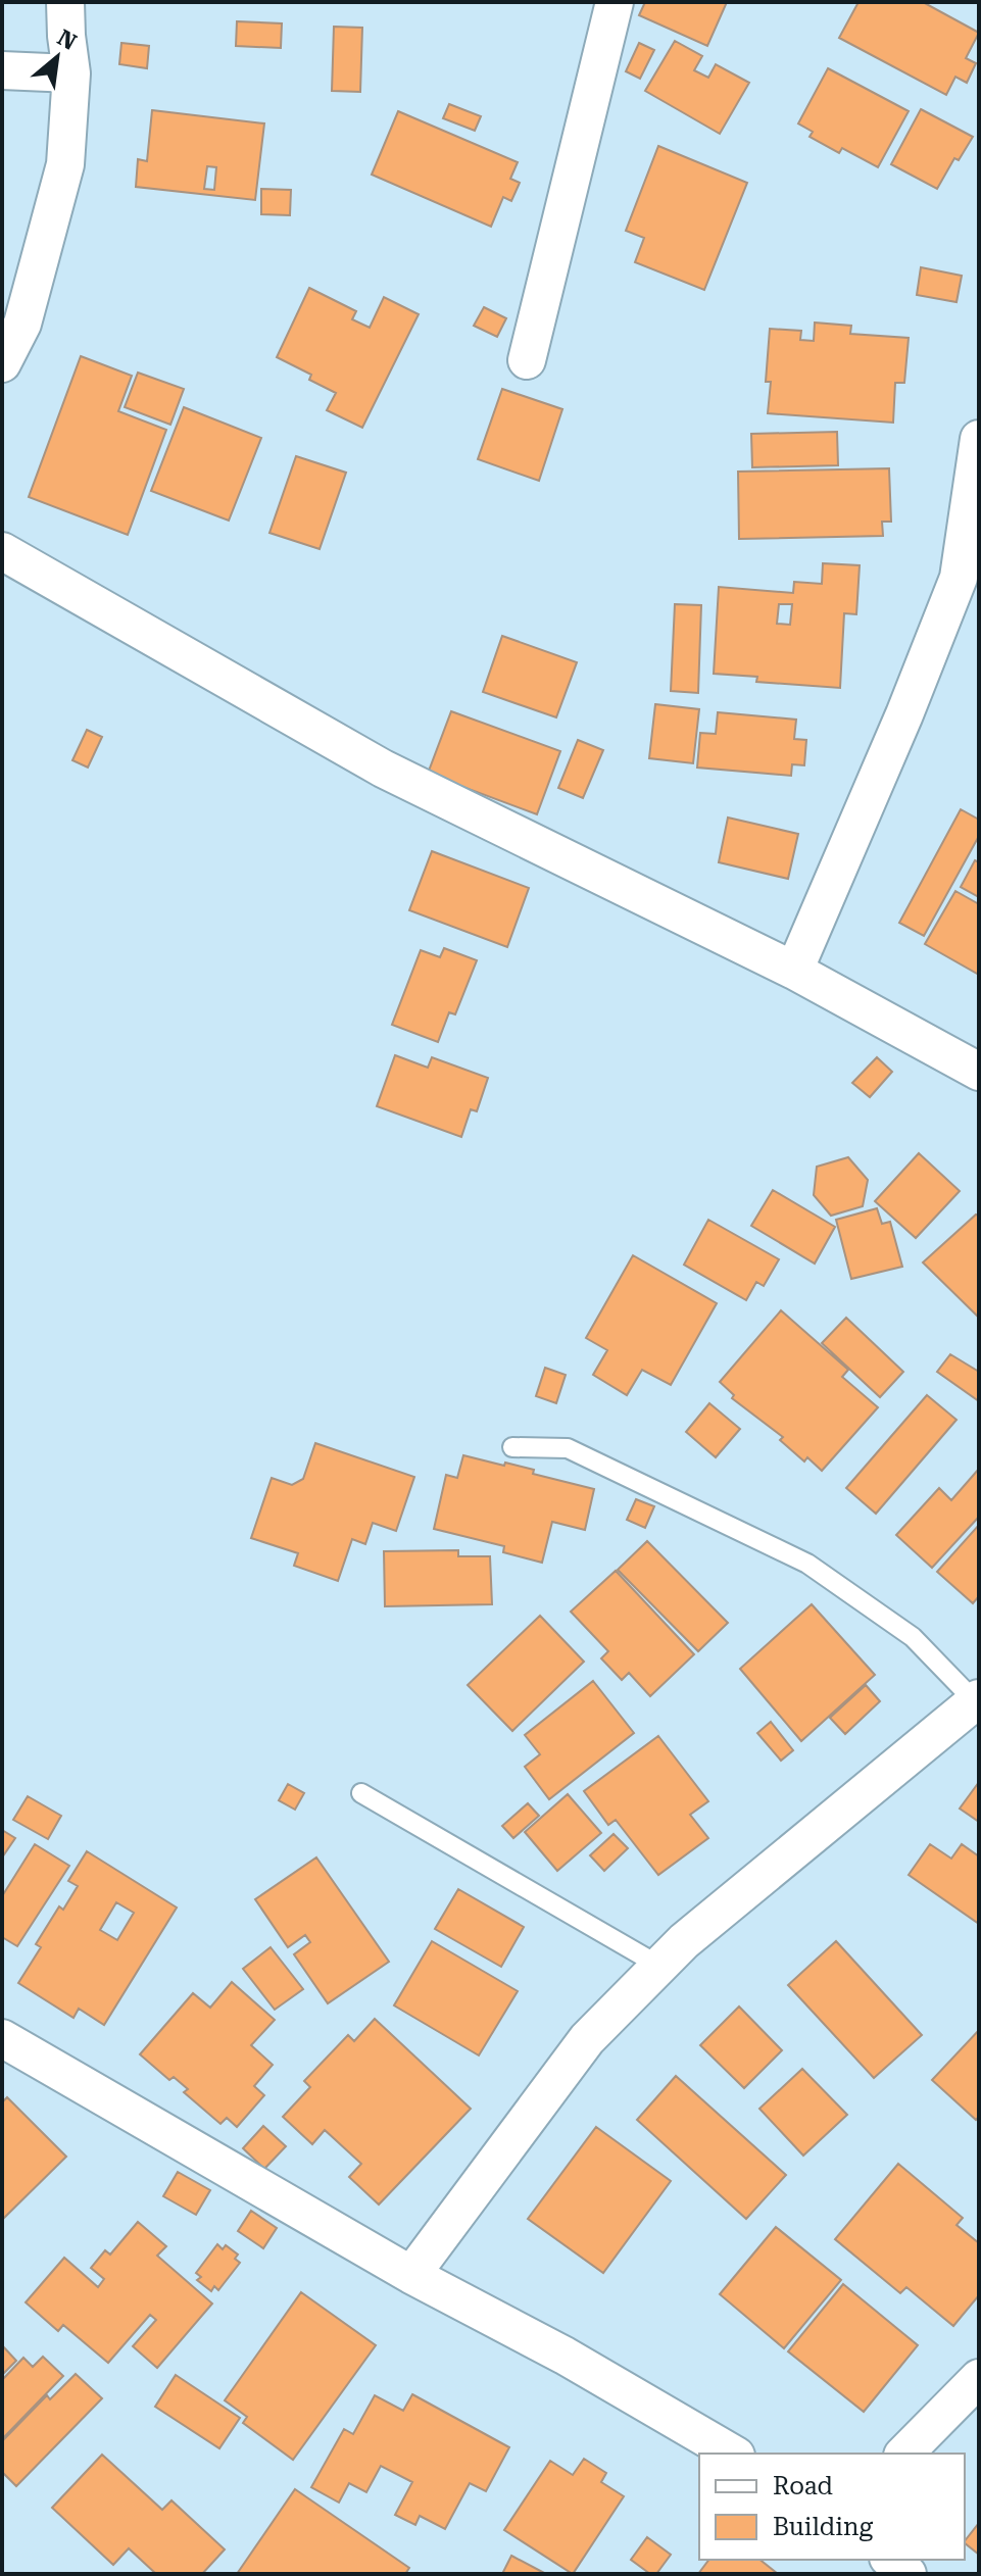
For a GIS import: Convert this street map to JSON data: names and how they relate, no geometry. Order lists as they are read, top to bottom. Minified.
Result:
{"legend":["Road","Building"],"north":"top right"}
